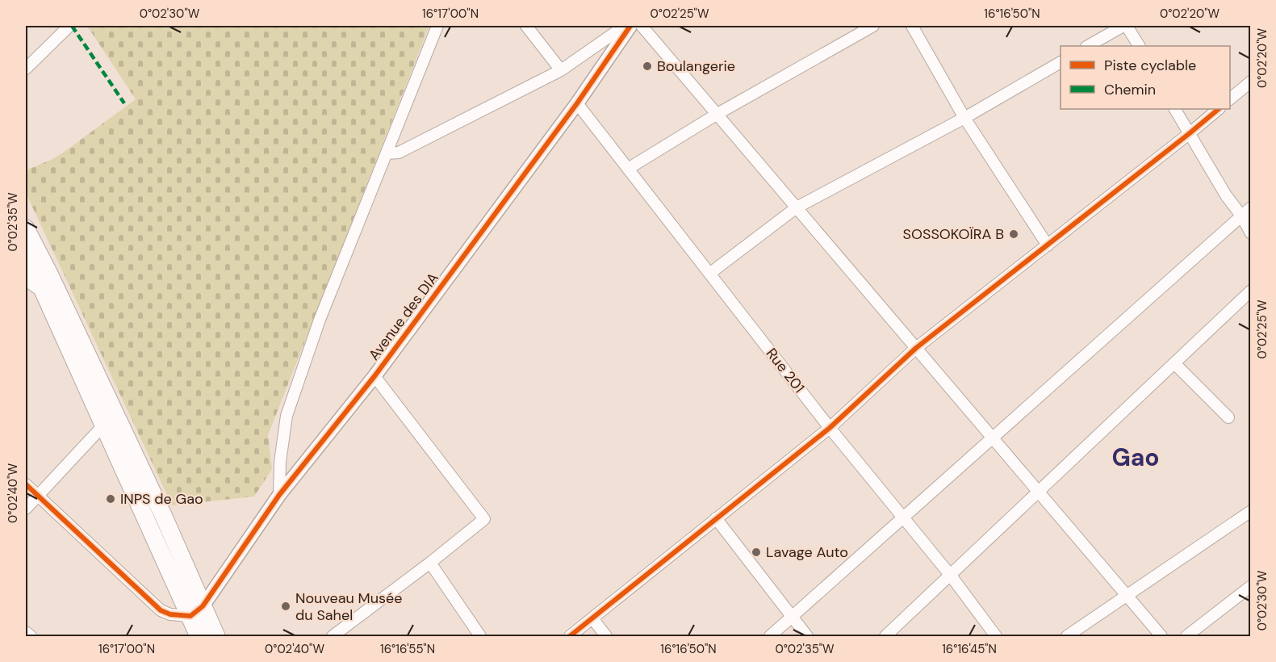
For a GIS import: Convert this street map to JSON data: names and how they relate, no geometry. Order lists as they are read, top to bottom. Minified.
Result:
{"streets":{"street":["Avenue des DIA","Rue 201"]},"crossings":[["Avenue des DIA","Rue 201"]],"districts":["Gao"],"places":["Boulangerie","SOSSOKOÏRA B","INPS de Gao","Lavage Auto","Nouveau Musée du Sahel"],"legend":["Piste cyclable","Chemin"],"coordinates":["0°02'30\"W","16°17'00\"N","0°02'25\"W","16°16'50\"N","0°02'20\"W","0°02'35\"W","0°02'40\"W","16°16'55\"N","16°16'45\"N"]}
